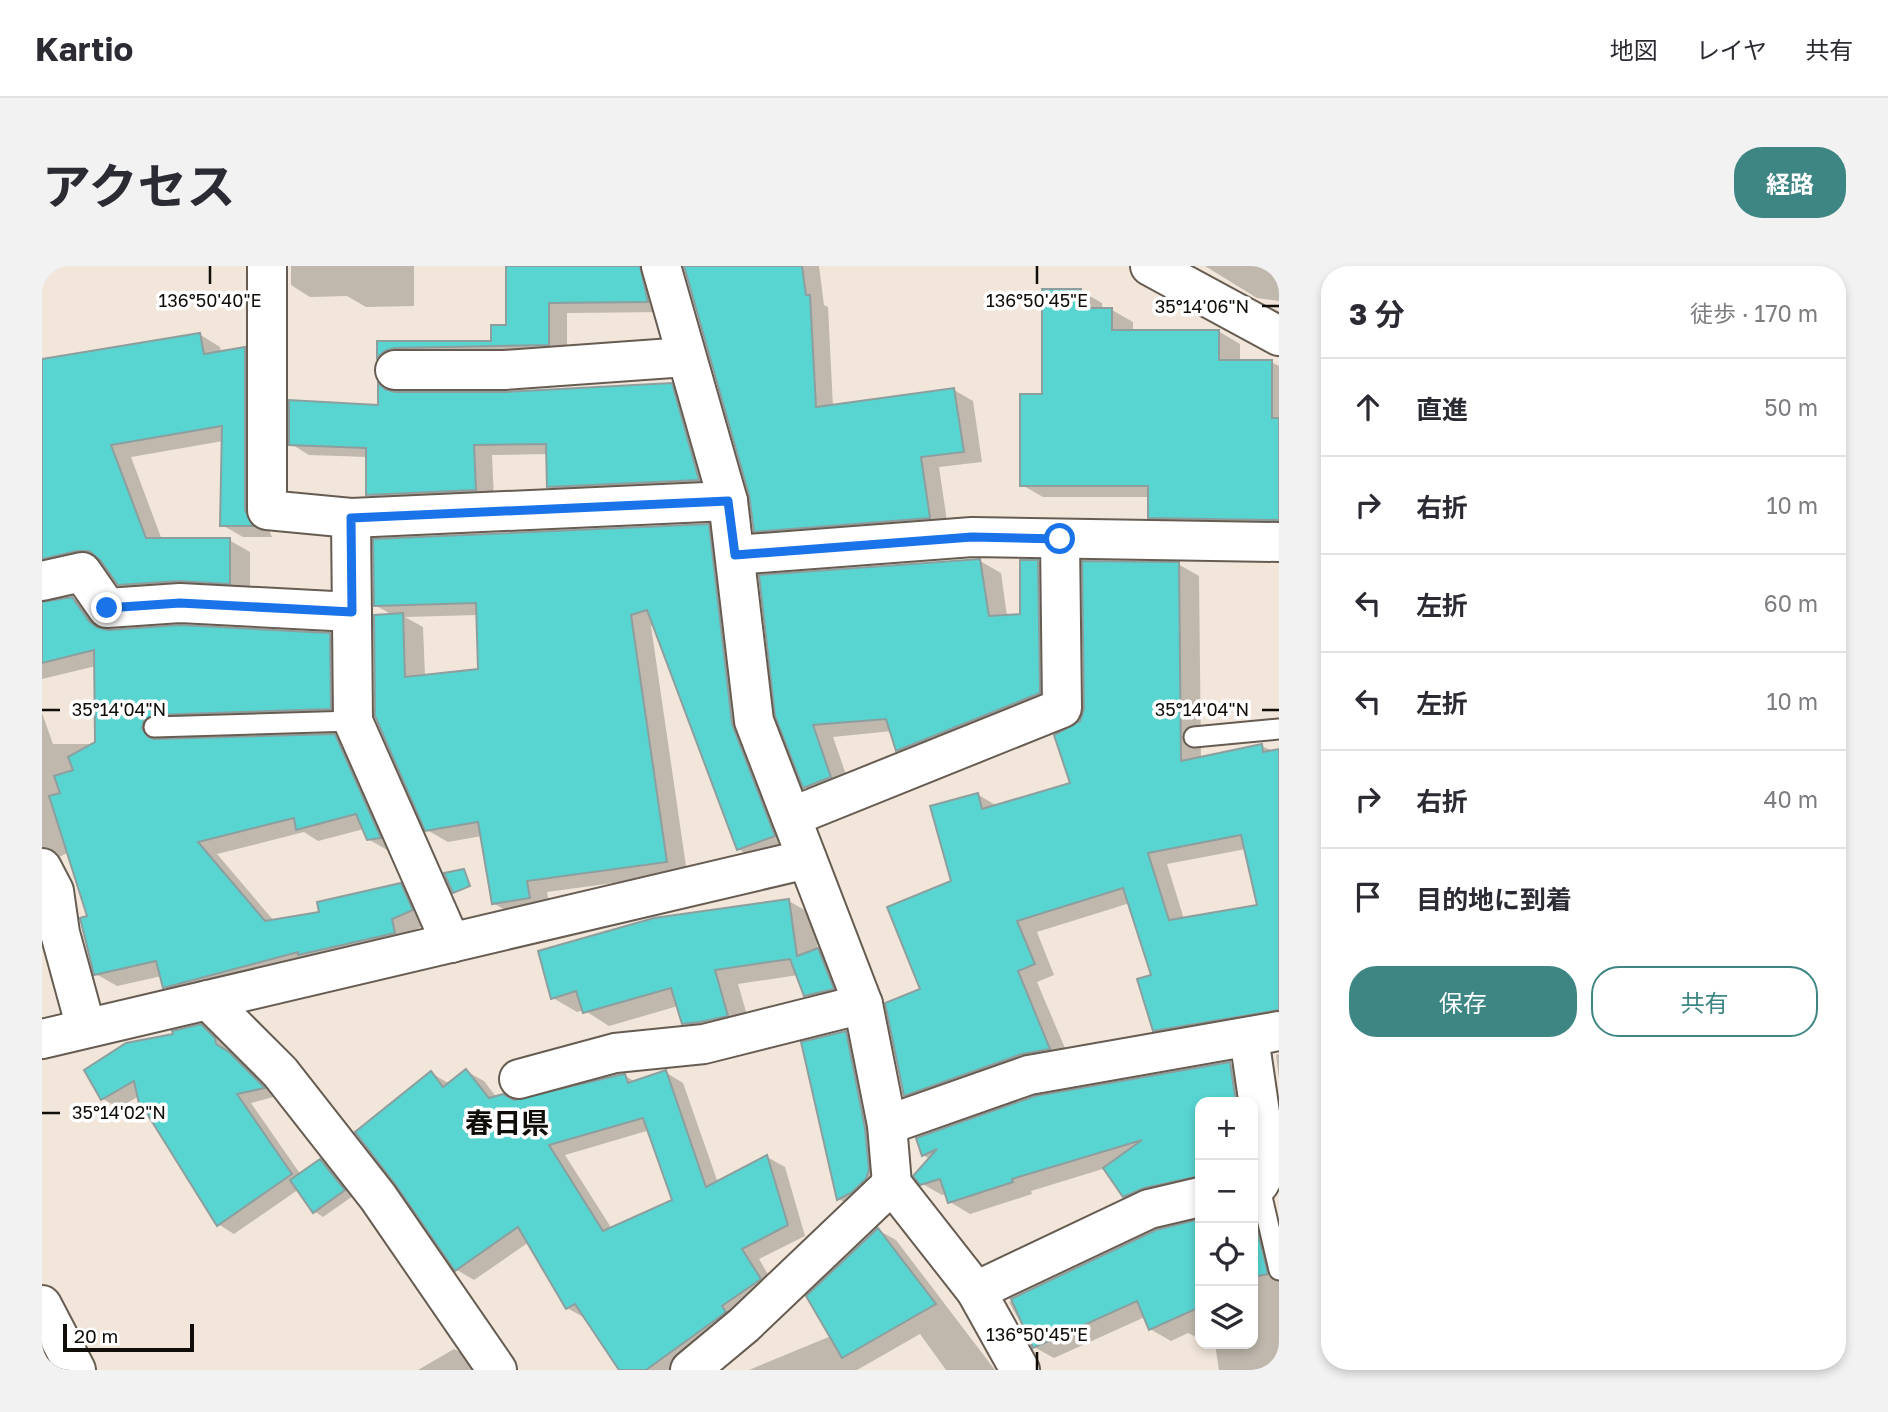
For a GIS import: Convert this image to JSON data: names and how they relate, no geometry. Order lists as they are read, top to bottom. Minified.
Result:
{"districts":["春日県"],"scale_bar":"20 m","page":{"header":"Kartio","nav":["地図","レイヤ","共有"],"title":"アクセス","buttons":["経路",["保存","共有"]],"heading":["3 分","徒歩 · 170 m"],"list":[["直進","50 m"],["右折","10 m"],["左折","60 m"],["左折","10 m"],["右折","40 m"],"目的地に到着"],"map_buttons":["+","−"],"scale":"20 m"},"coordinates":["136°50'40\"E","136°50'45\"E","35°14'06\"N","35°14'04\"N","35°14'02\"N"]}
